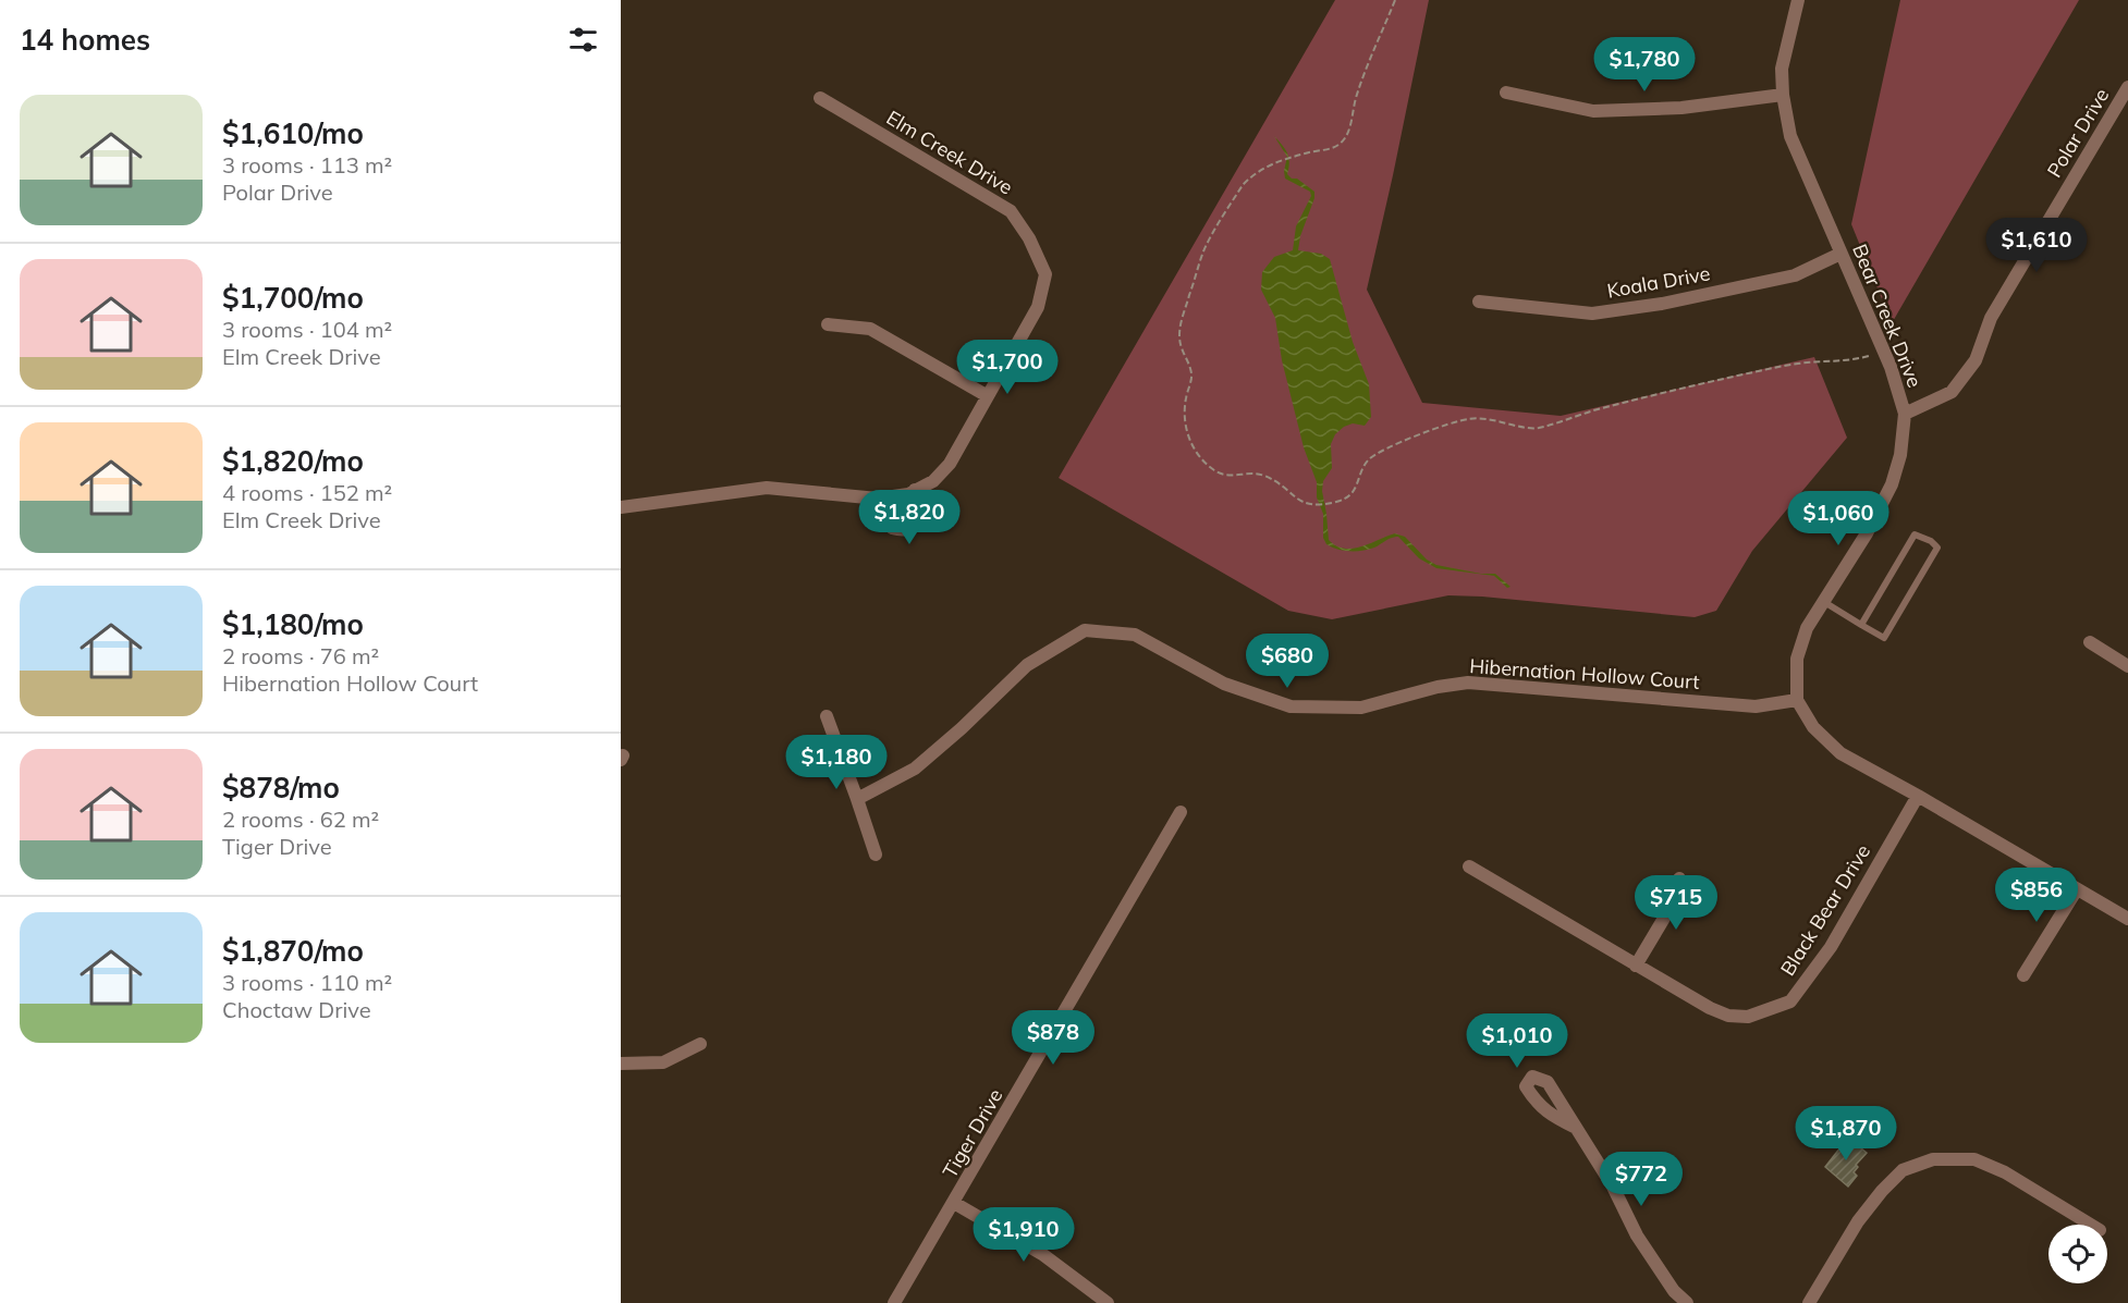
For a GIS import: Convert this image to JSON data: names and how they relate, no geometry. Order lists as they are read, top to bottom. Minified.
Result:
{"streets":{"street":["Polar Drive","Elm Creek Drive","Koala Drive","Bear Creek Drive","Hibernation Hollow Court","Black Bear Drive","Tiger Drive"]},"crossings":[["Polar Drive","Bear Creek Drive"],["Koala Drive","Bear Creek Drive"],["Bear Creek Drive","Hibernation Hollow Court"]],"page":{"heading":"14 homes","price":["$1,780","$1,610","$1,700","$1,820","$1,060","$680","$1,180","$856","$715","$878","$1,010","$1,870","$772","$1,910"],"list":[{"name":"$1,610/mo","note":"3 rooms · 113 m² · Polar Drive"},{"name":"$1,700/mo","note":"3 rooms · 104 m² · Elm Creek Drive"},{"name":"$1,820/mo","note":"4 rooms · 152 m² · Elm Creek Drive"},{"name":"$1,180/mo","note":"2 rooms · 76 m² · Hibernation Hollow Court"},{"name":"$878/mo","note":"2 rooms · 62 m² · Tiger Drive"},{"name":"$1,870/mo","note":"3 rooms · 110 m² · Choctaw Drive"}]}}
